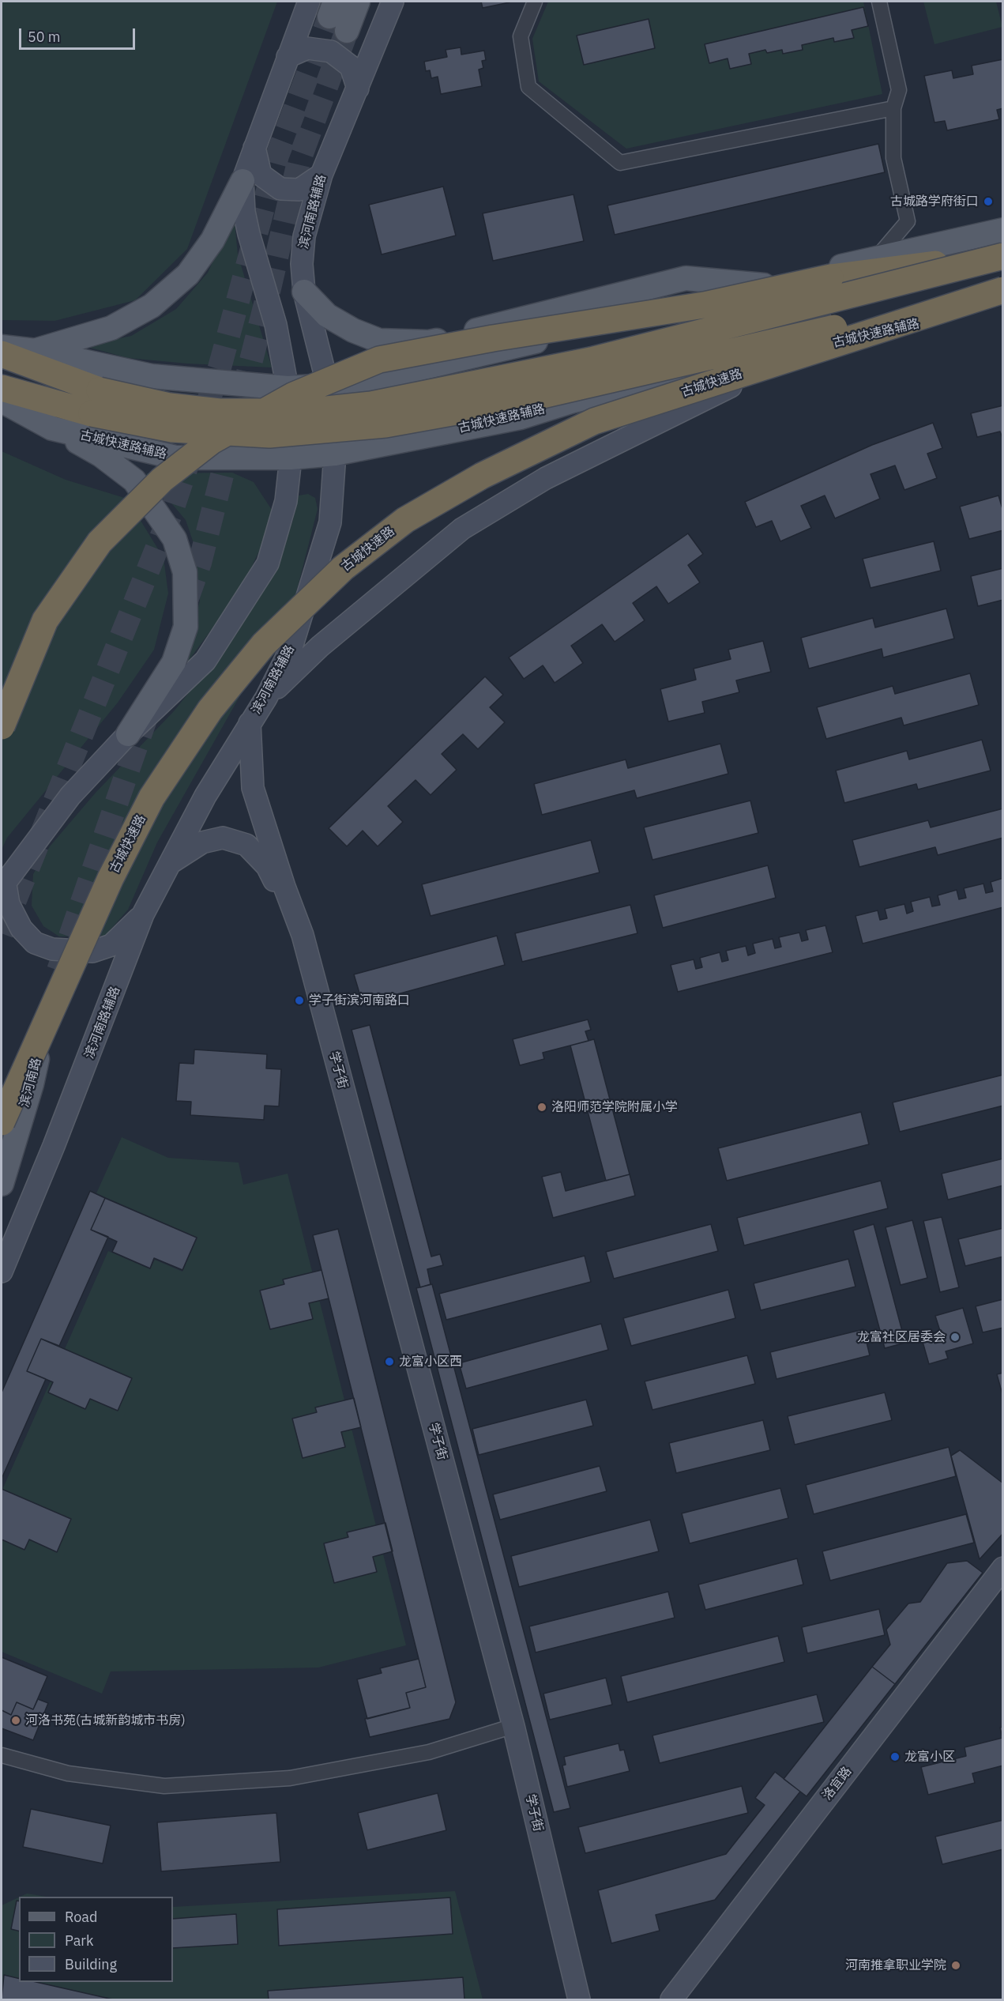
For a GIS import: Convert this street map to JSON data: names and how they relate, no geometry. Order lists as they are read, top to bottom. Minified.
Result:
{"streets":{"highway":["古城快速路"],"main road":["滨河南路辅路","古城快速路辅路","学子街","滨河南路","洛宜路"]},"crossings":[["滨河南路辅路","古城快速路辅路"]],"places":["古城路学府街口","学子街滨河南路口","洛阳师范学院附属小学","龙富社区居委会","龙富小区西","河洛书苑(古城新韵城市书房)","龙富小区","河南推拿职业学院"],"legend":["Road","Park","Building"],"scale_bar":"50 m"}
